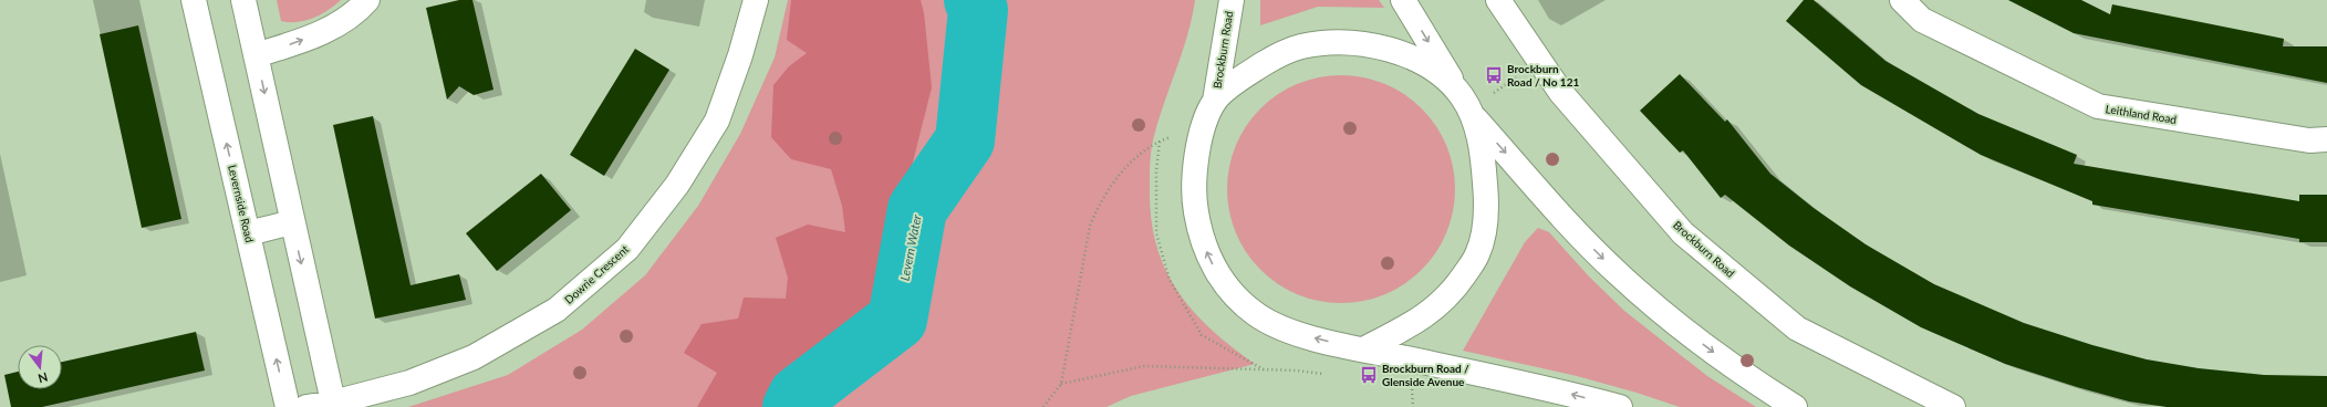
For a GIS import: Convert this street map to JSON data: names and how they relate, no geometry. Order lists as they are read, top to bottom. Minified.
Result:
{"streets":{"street":["Brockburn Road","Leithland Road","Levernside Road","Dowrie Crescent"]},"water":["Levern Water"],"places":{"bus stop":["Brockburn Road / No 121","Brockburn Road / Glenside Avenue"]},"north":"bottom"}
